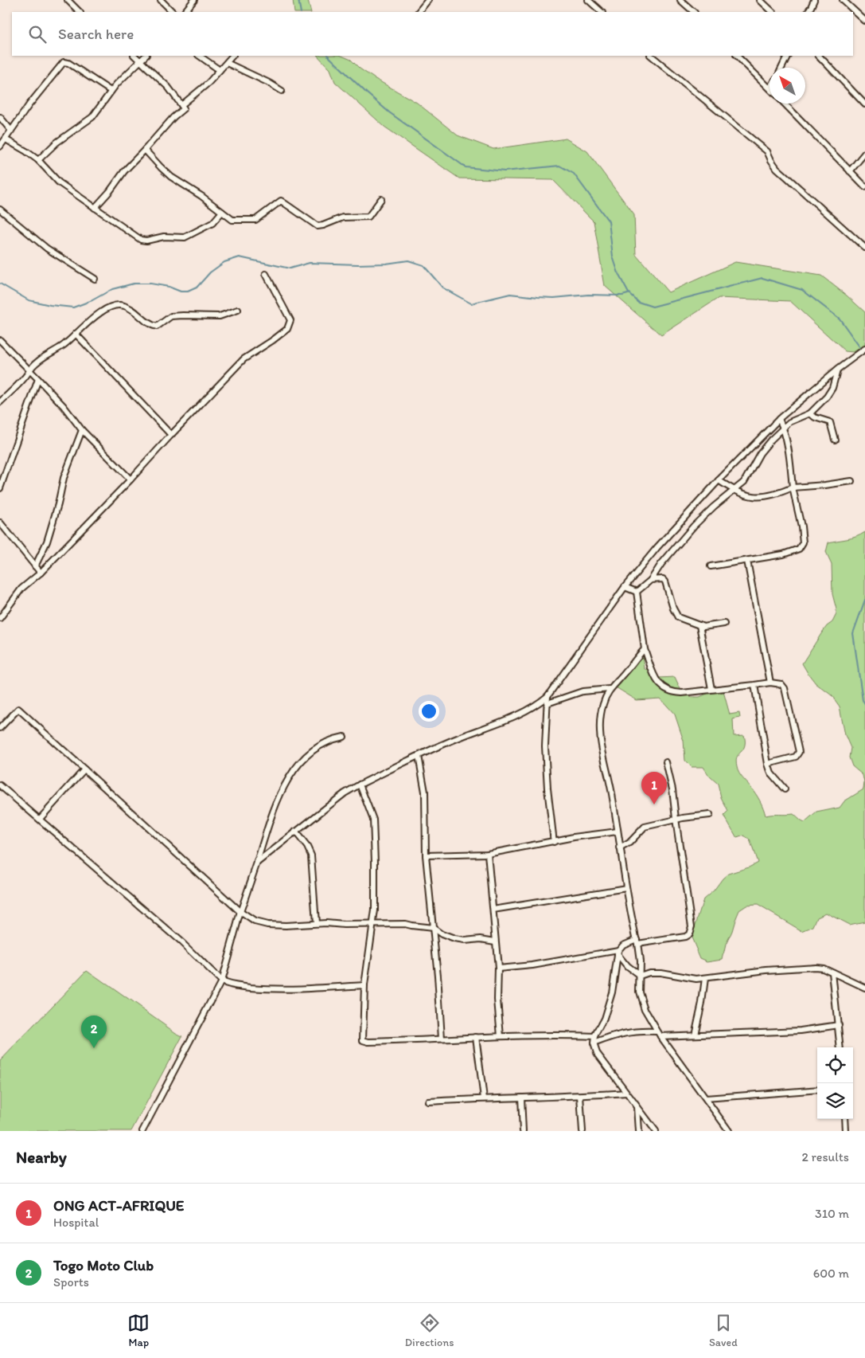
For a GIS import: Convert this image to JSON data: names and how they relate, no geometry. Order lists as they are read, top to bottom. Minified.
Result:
{"north":"top left","page":{"search":"Search here","pins":["1","2"],"heading":["Nearby","2 results"],"list":[{"mark":"1","name":"ONG ACT-AFRIQUE","note":"Hospital","value":"310 m"},{"mark":"2","name":"Togo Moto Club","note":"Sports","value":"600 m"}],"nav":["Map","Directions","Saved"]}}
